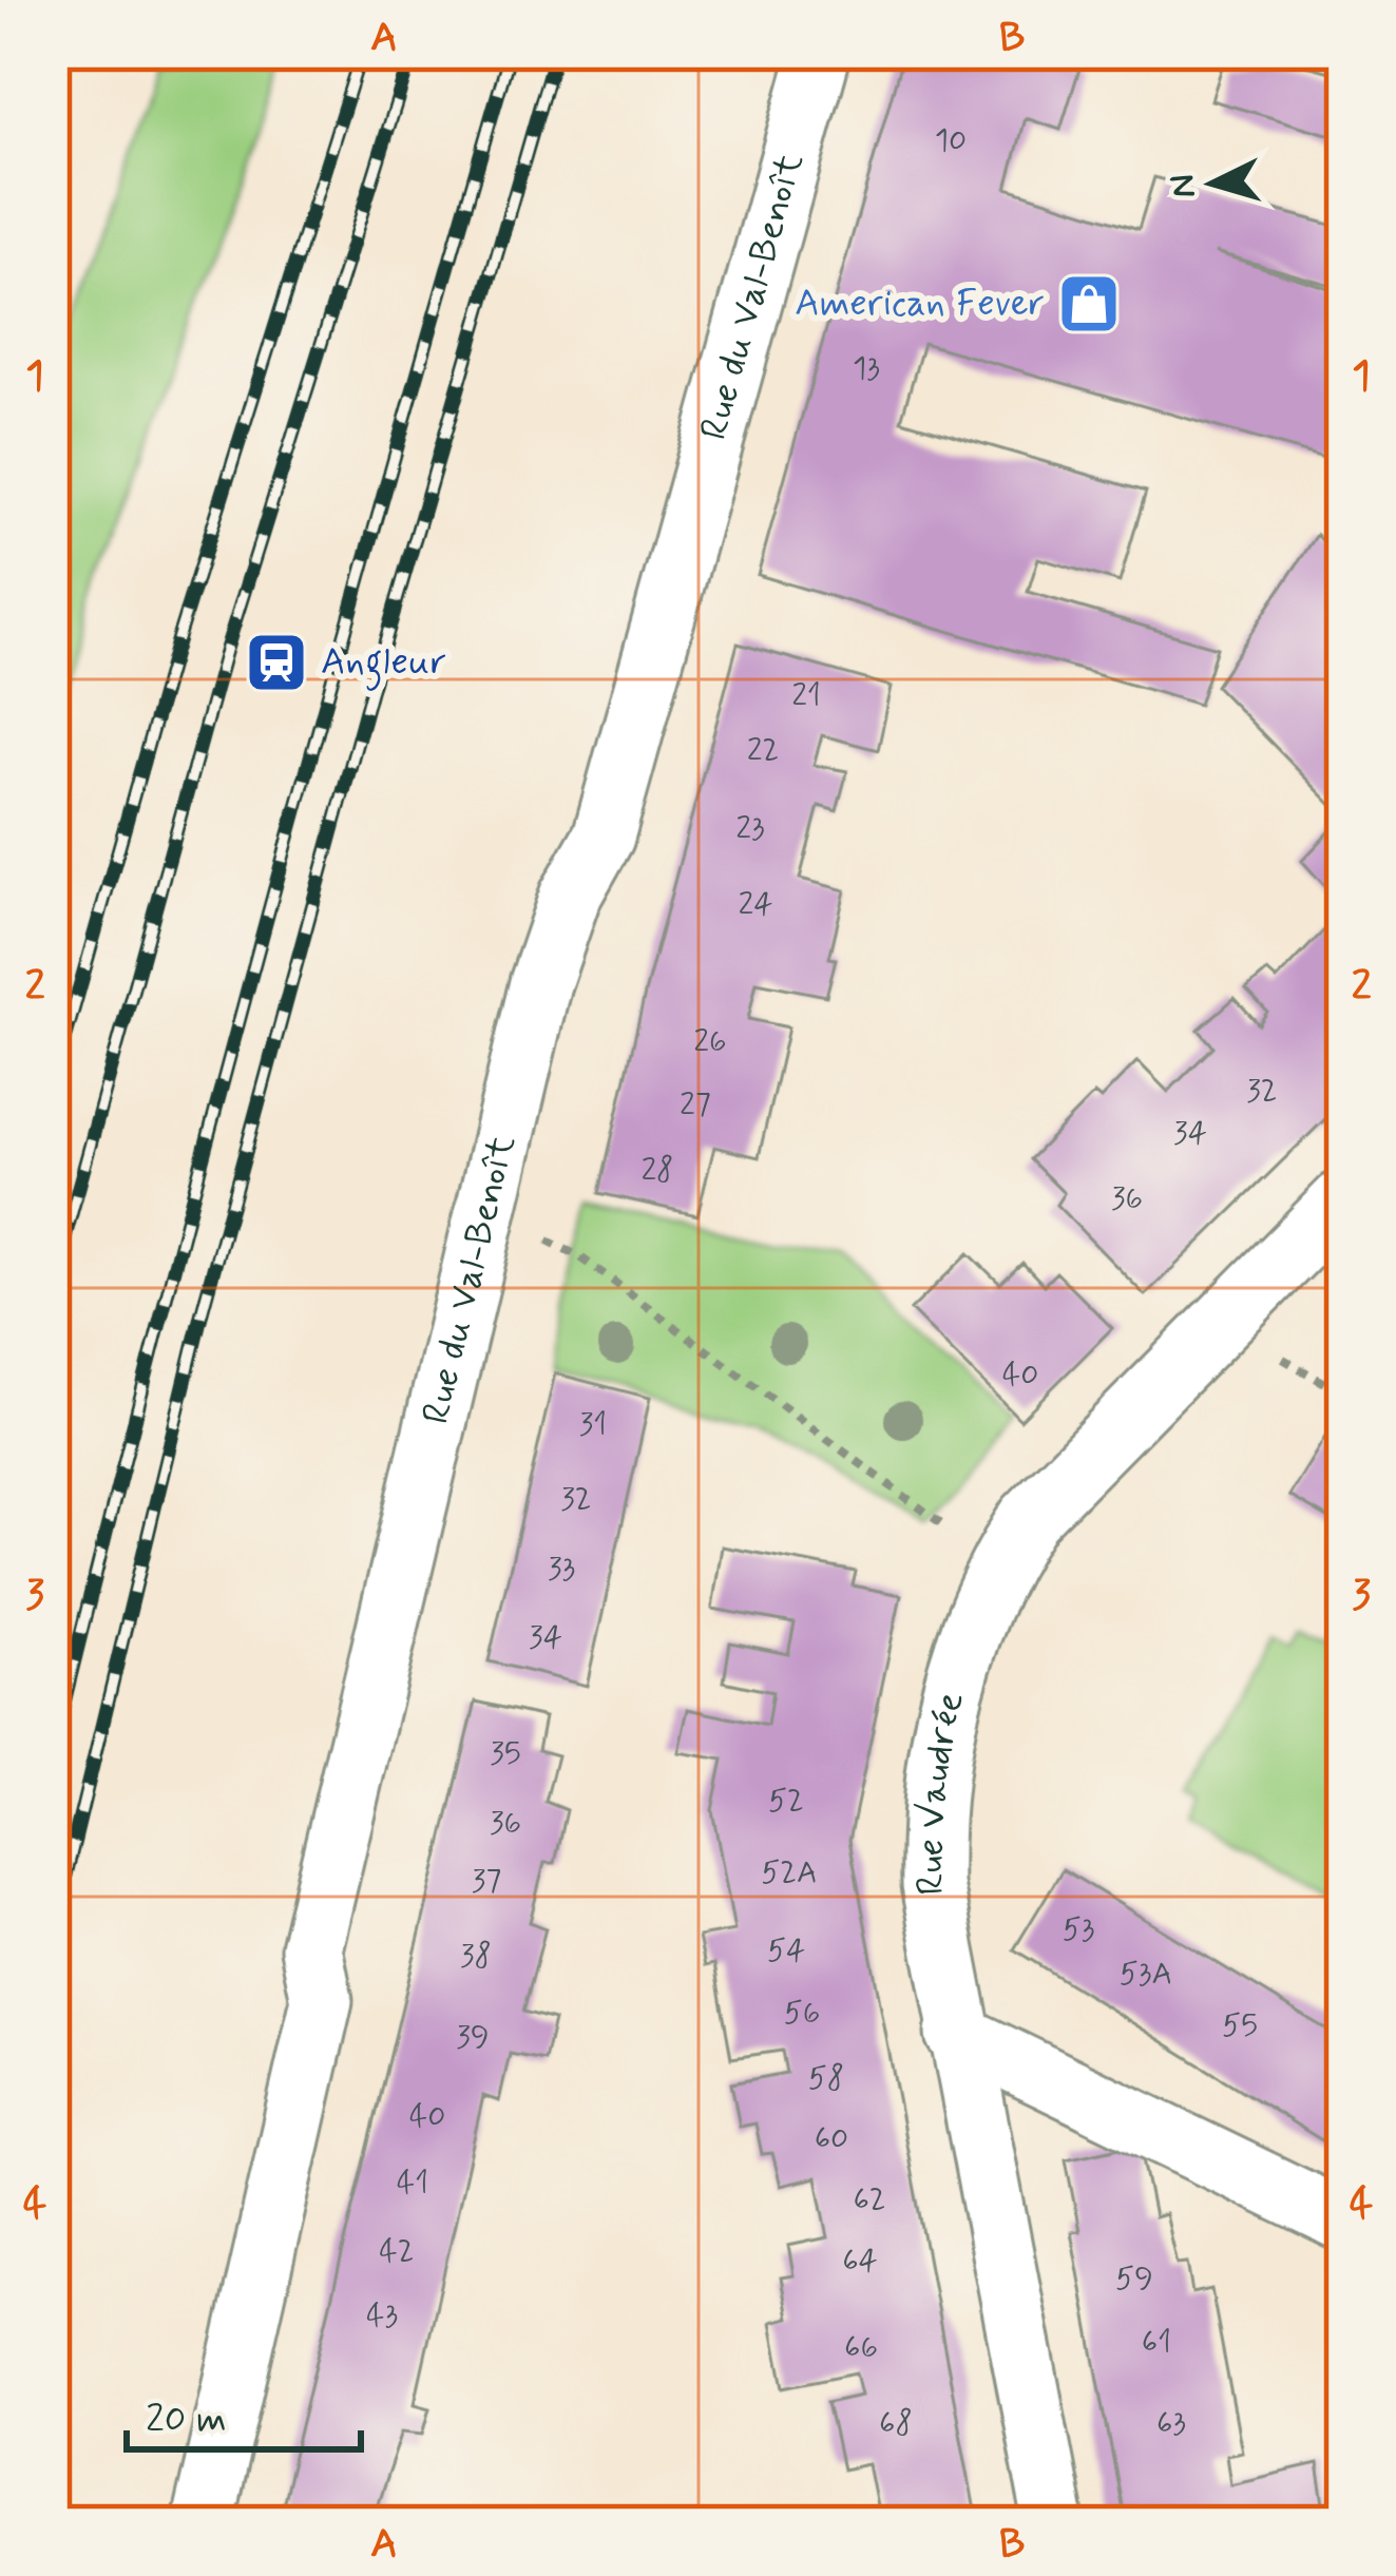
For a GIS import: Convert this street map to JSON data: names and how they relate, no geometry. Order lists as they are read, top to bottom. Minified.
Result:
{"streets":{"street":["Rue du Val-Benoît","Rue Vaudrée"]},"places":{"shop":["American Fever"],"station":["Angleur"]},"house_numbers":["10","13","21","22","23","24","26","32","27","34","28","36","40","31","32","33","34","35","52","36","52A","37","53","54","38","53A","56","55","39","58","40","60","41","62","42","64","59","43","61","66","68","63"],"scale_bar":"20 m","north":"left","grid":{"columns":["A","B"],"rows":["1","2","3","4"]}}
